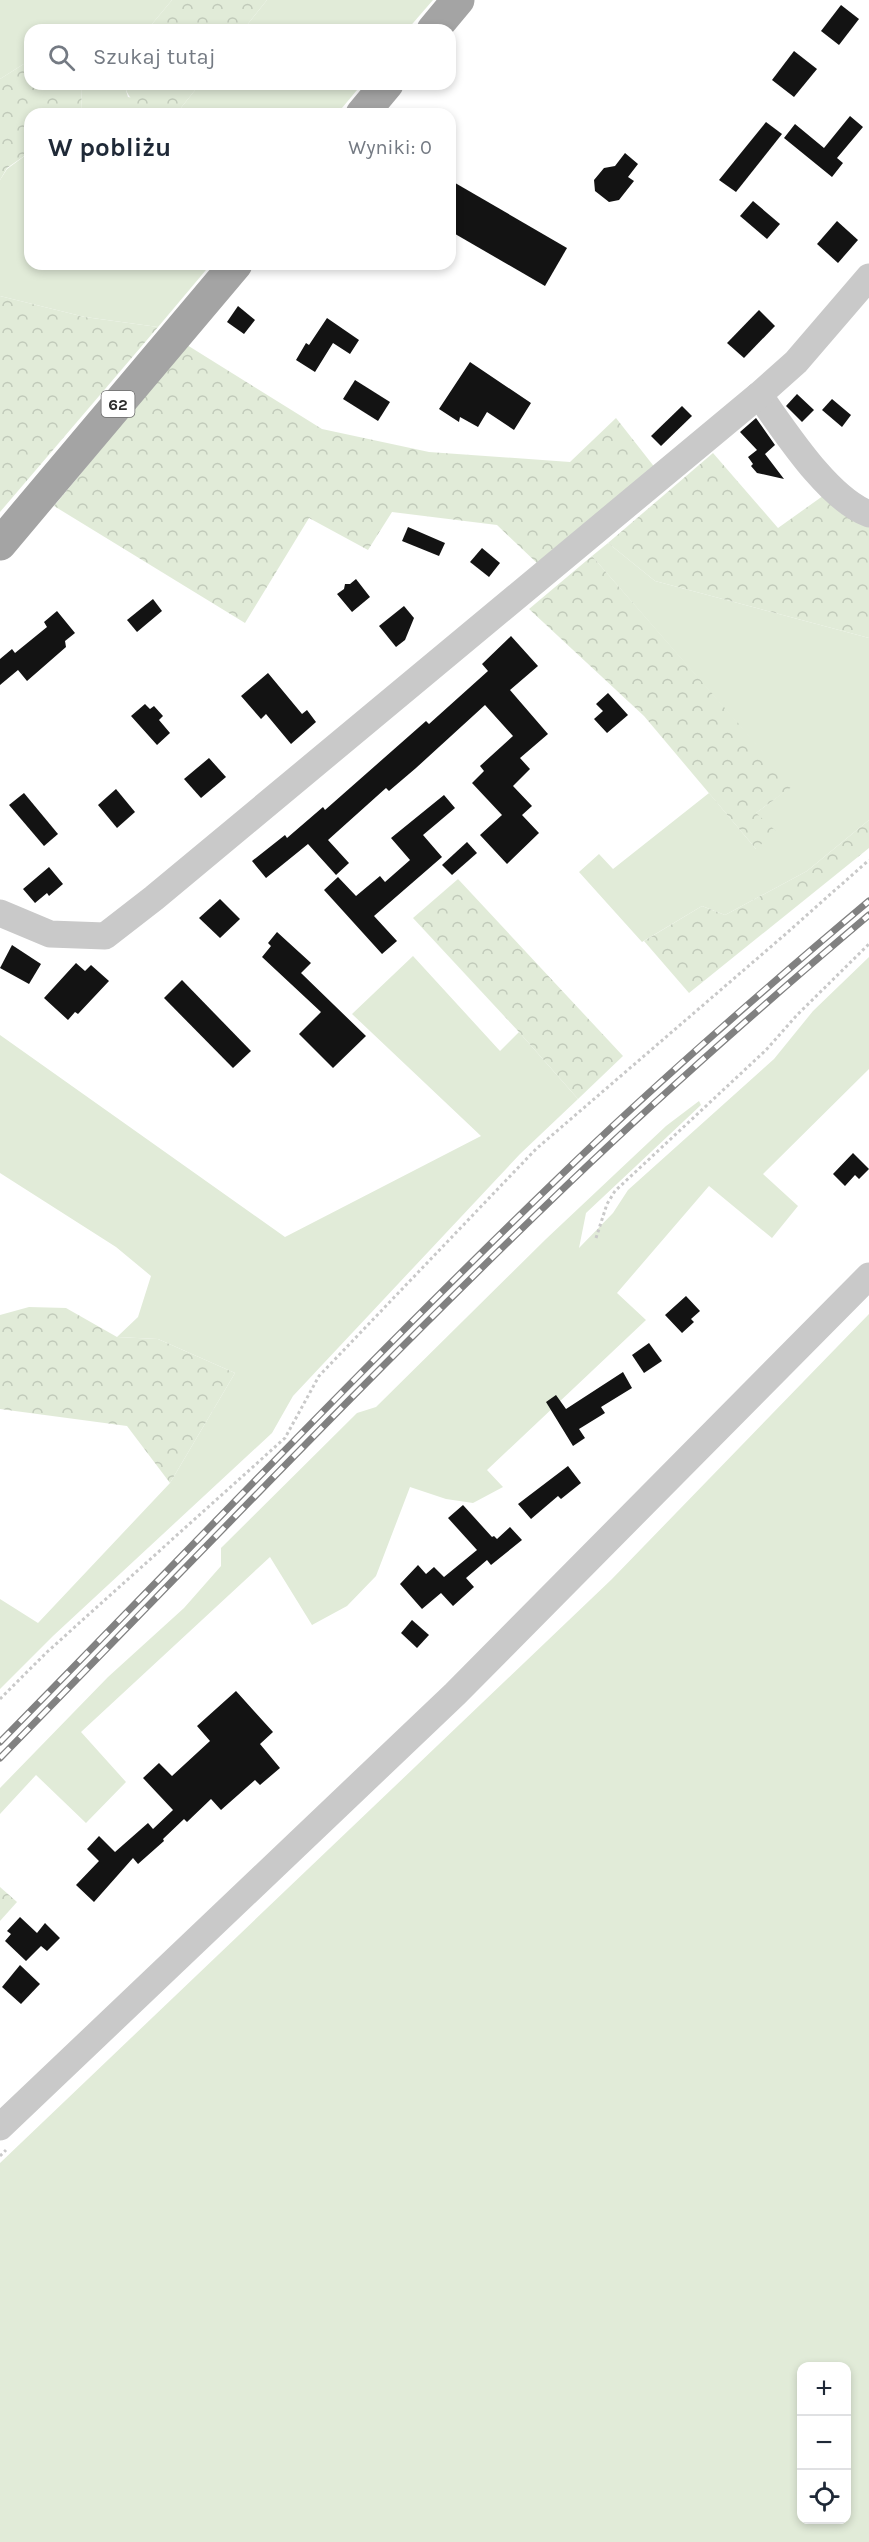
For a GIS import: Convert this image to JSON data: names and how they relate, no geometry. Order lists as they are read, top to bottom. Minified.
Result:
{"streets":{"main road":["62"]},"page":{"search":"Szukaj tutaj","heading":["W pobliżu","Wyniki: 0"],"map_buttons":["+","−"]}}
